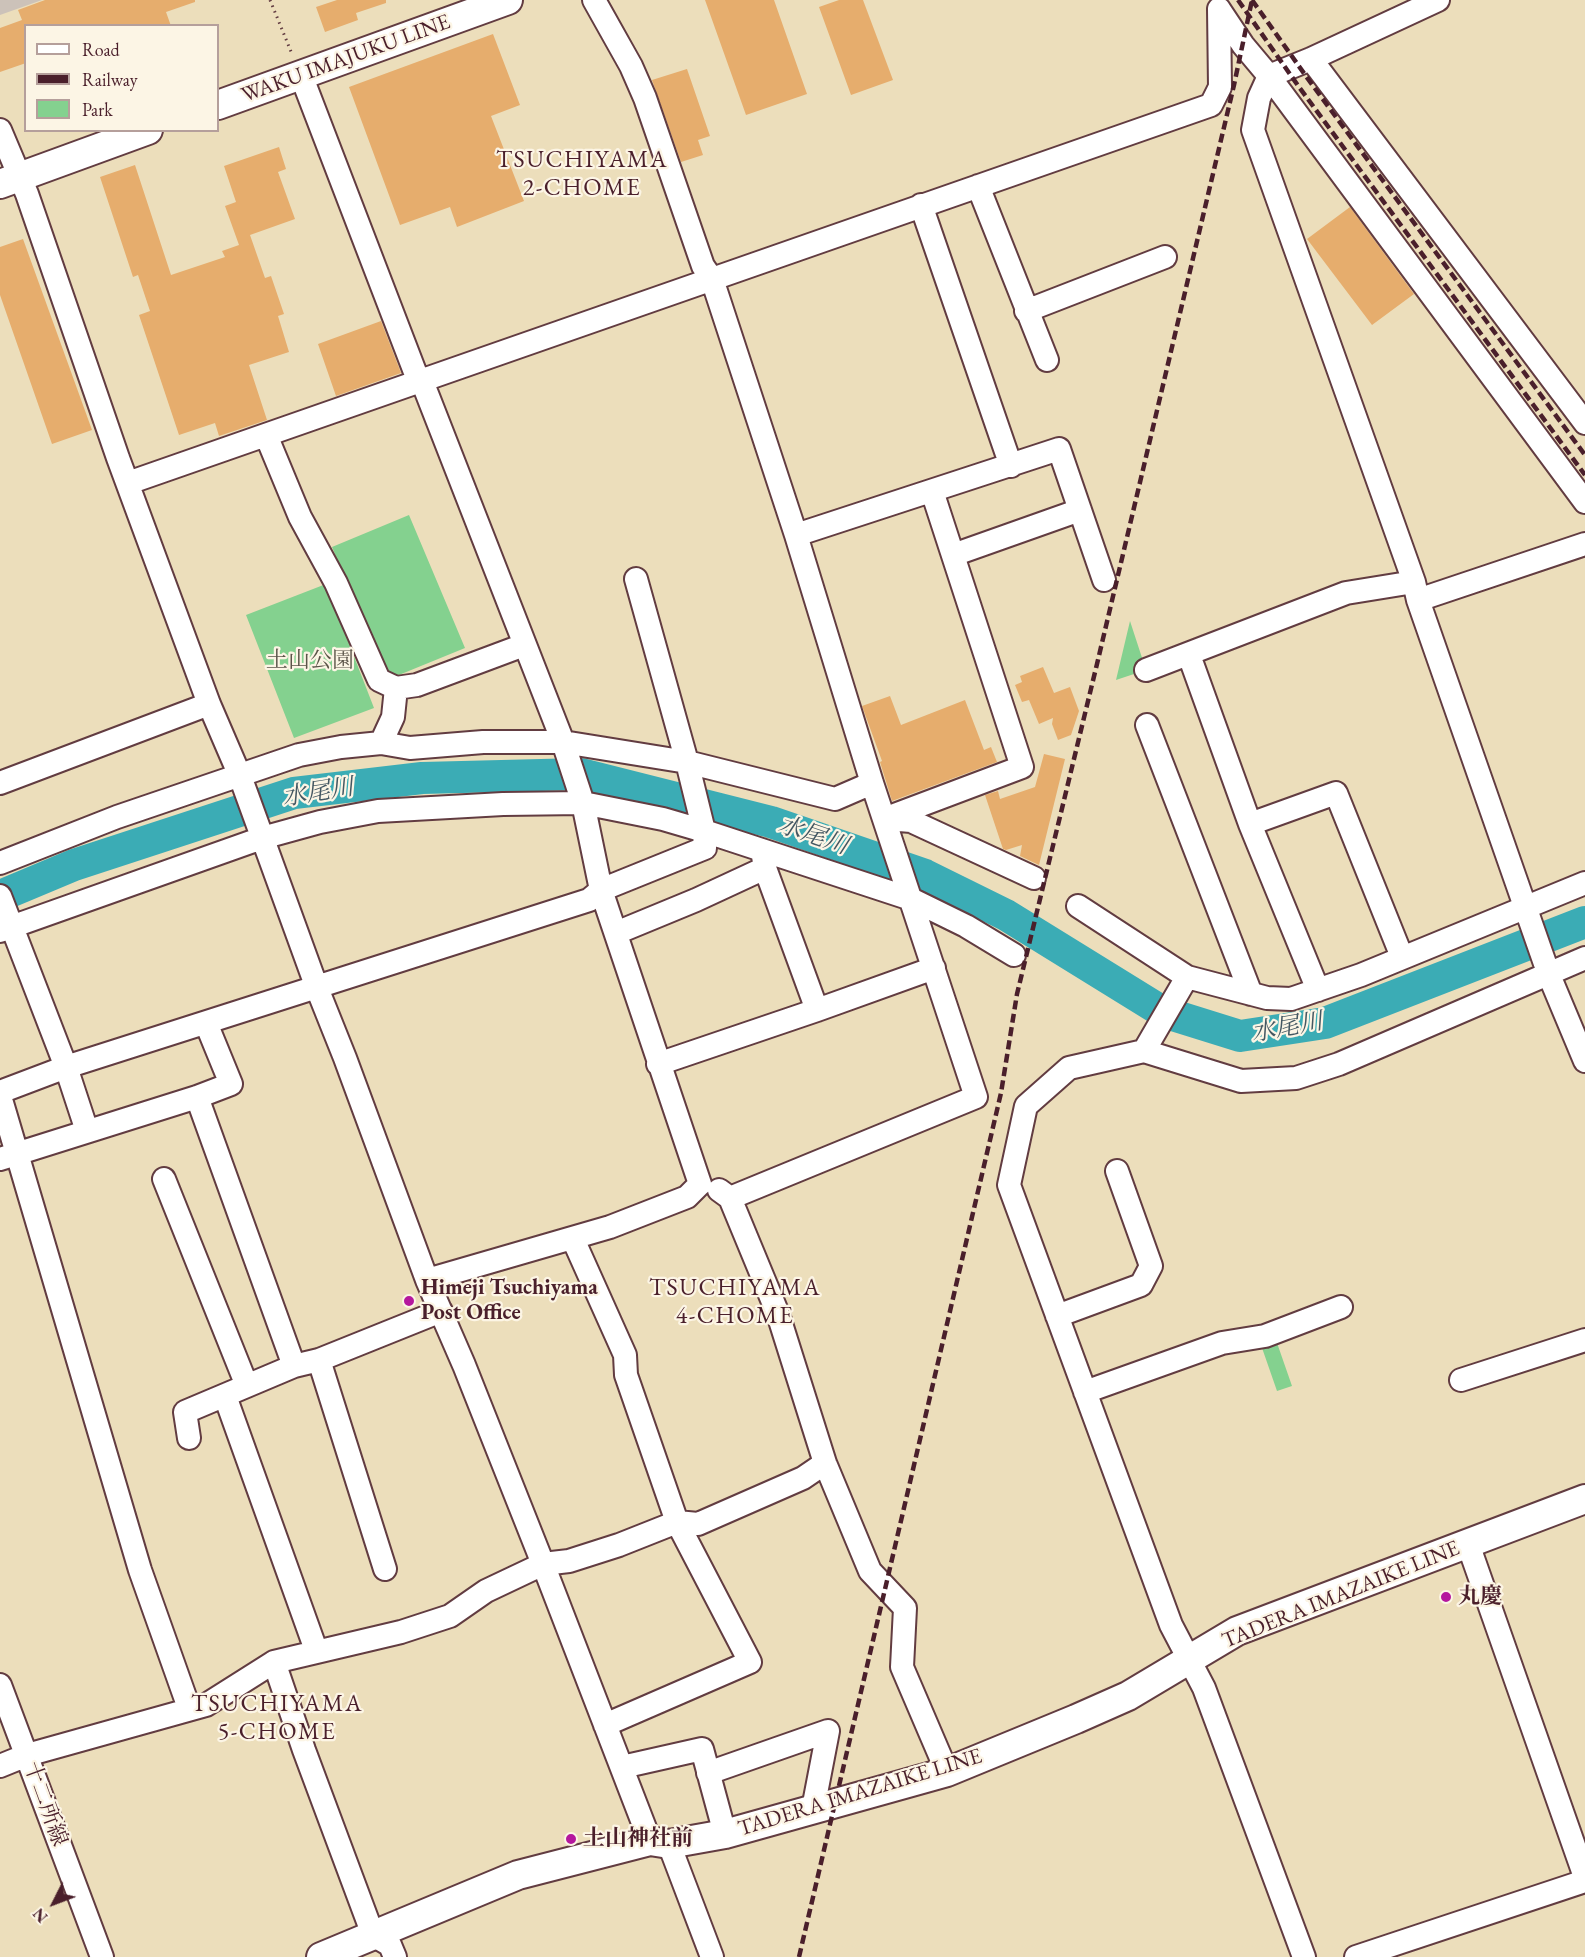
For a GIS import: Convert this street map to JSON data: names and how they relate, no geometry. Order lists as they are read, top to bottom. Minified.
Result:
{"streets":{"main road":["WAKU IMAJUKU LINE","TADERA IMAZAIKE LINE"],"street":["十二所線"]},"districts":["TSUCHIYAMA 2-CHOME","TSUCHIYAMA 4-CHOME","TSUCHIYAMA 5-CHOME"],"water":["水尾川"],"parks":["土山公園"],"places":["Himeji Tsuchiyama Post Office","丸慶","土山神社前"],"legend":["Road","Railway","Park"],"north":"bottom left"}
